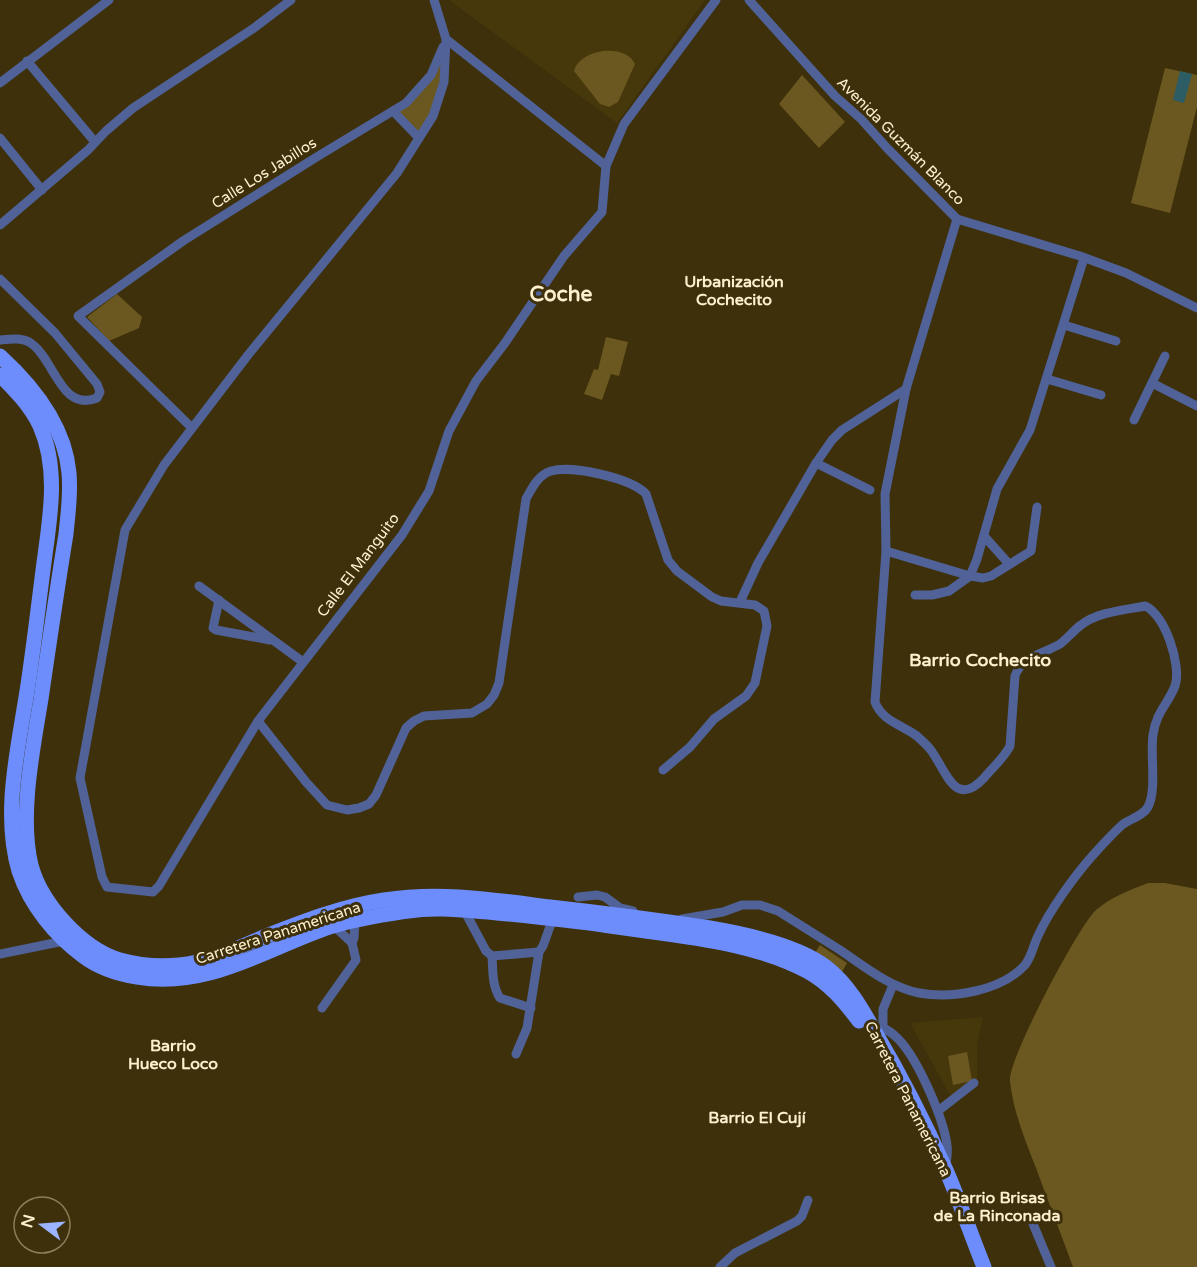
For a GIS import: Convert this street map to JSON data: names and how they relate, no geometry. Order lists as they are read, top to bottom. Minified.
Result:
{"streets":{"main road":["Carretera Panamericana"],"street":["Avenida Guzmán Blanco","Calle Los Jabillos","Calle El Manguito"]},"crossings":[["Calle Los Jabillos","Calle El Manguito"]],"districts":["Urbanización Cochecito","Coche","Barrio Cochecito","Barrio Hueco Loco","Barrio El Cují","Barrio Brisas de La Rinconada"],"north":"left"}
